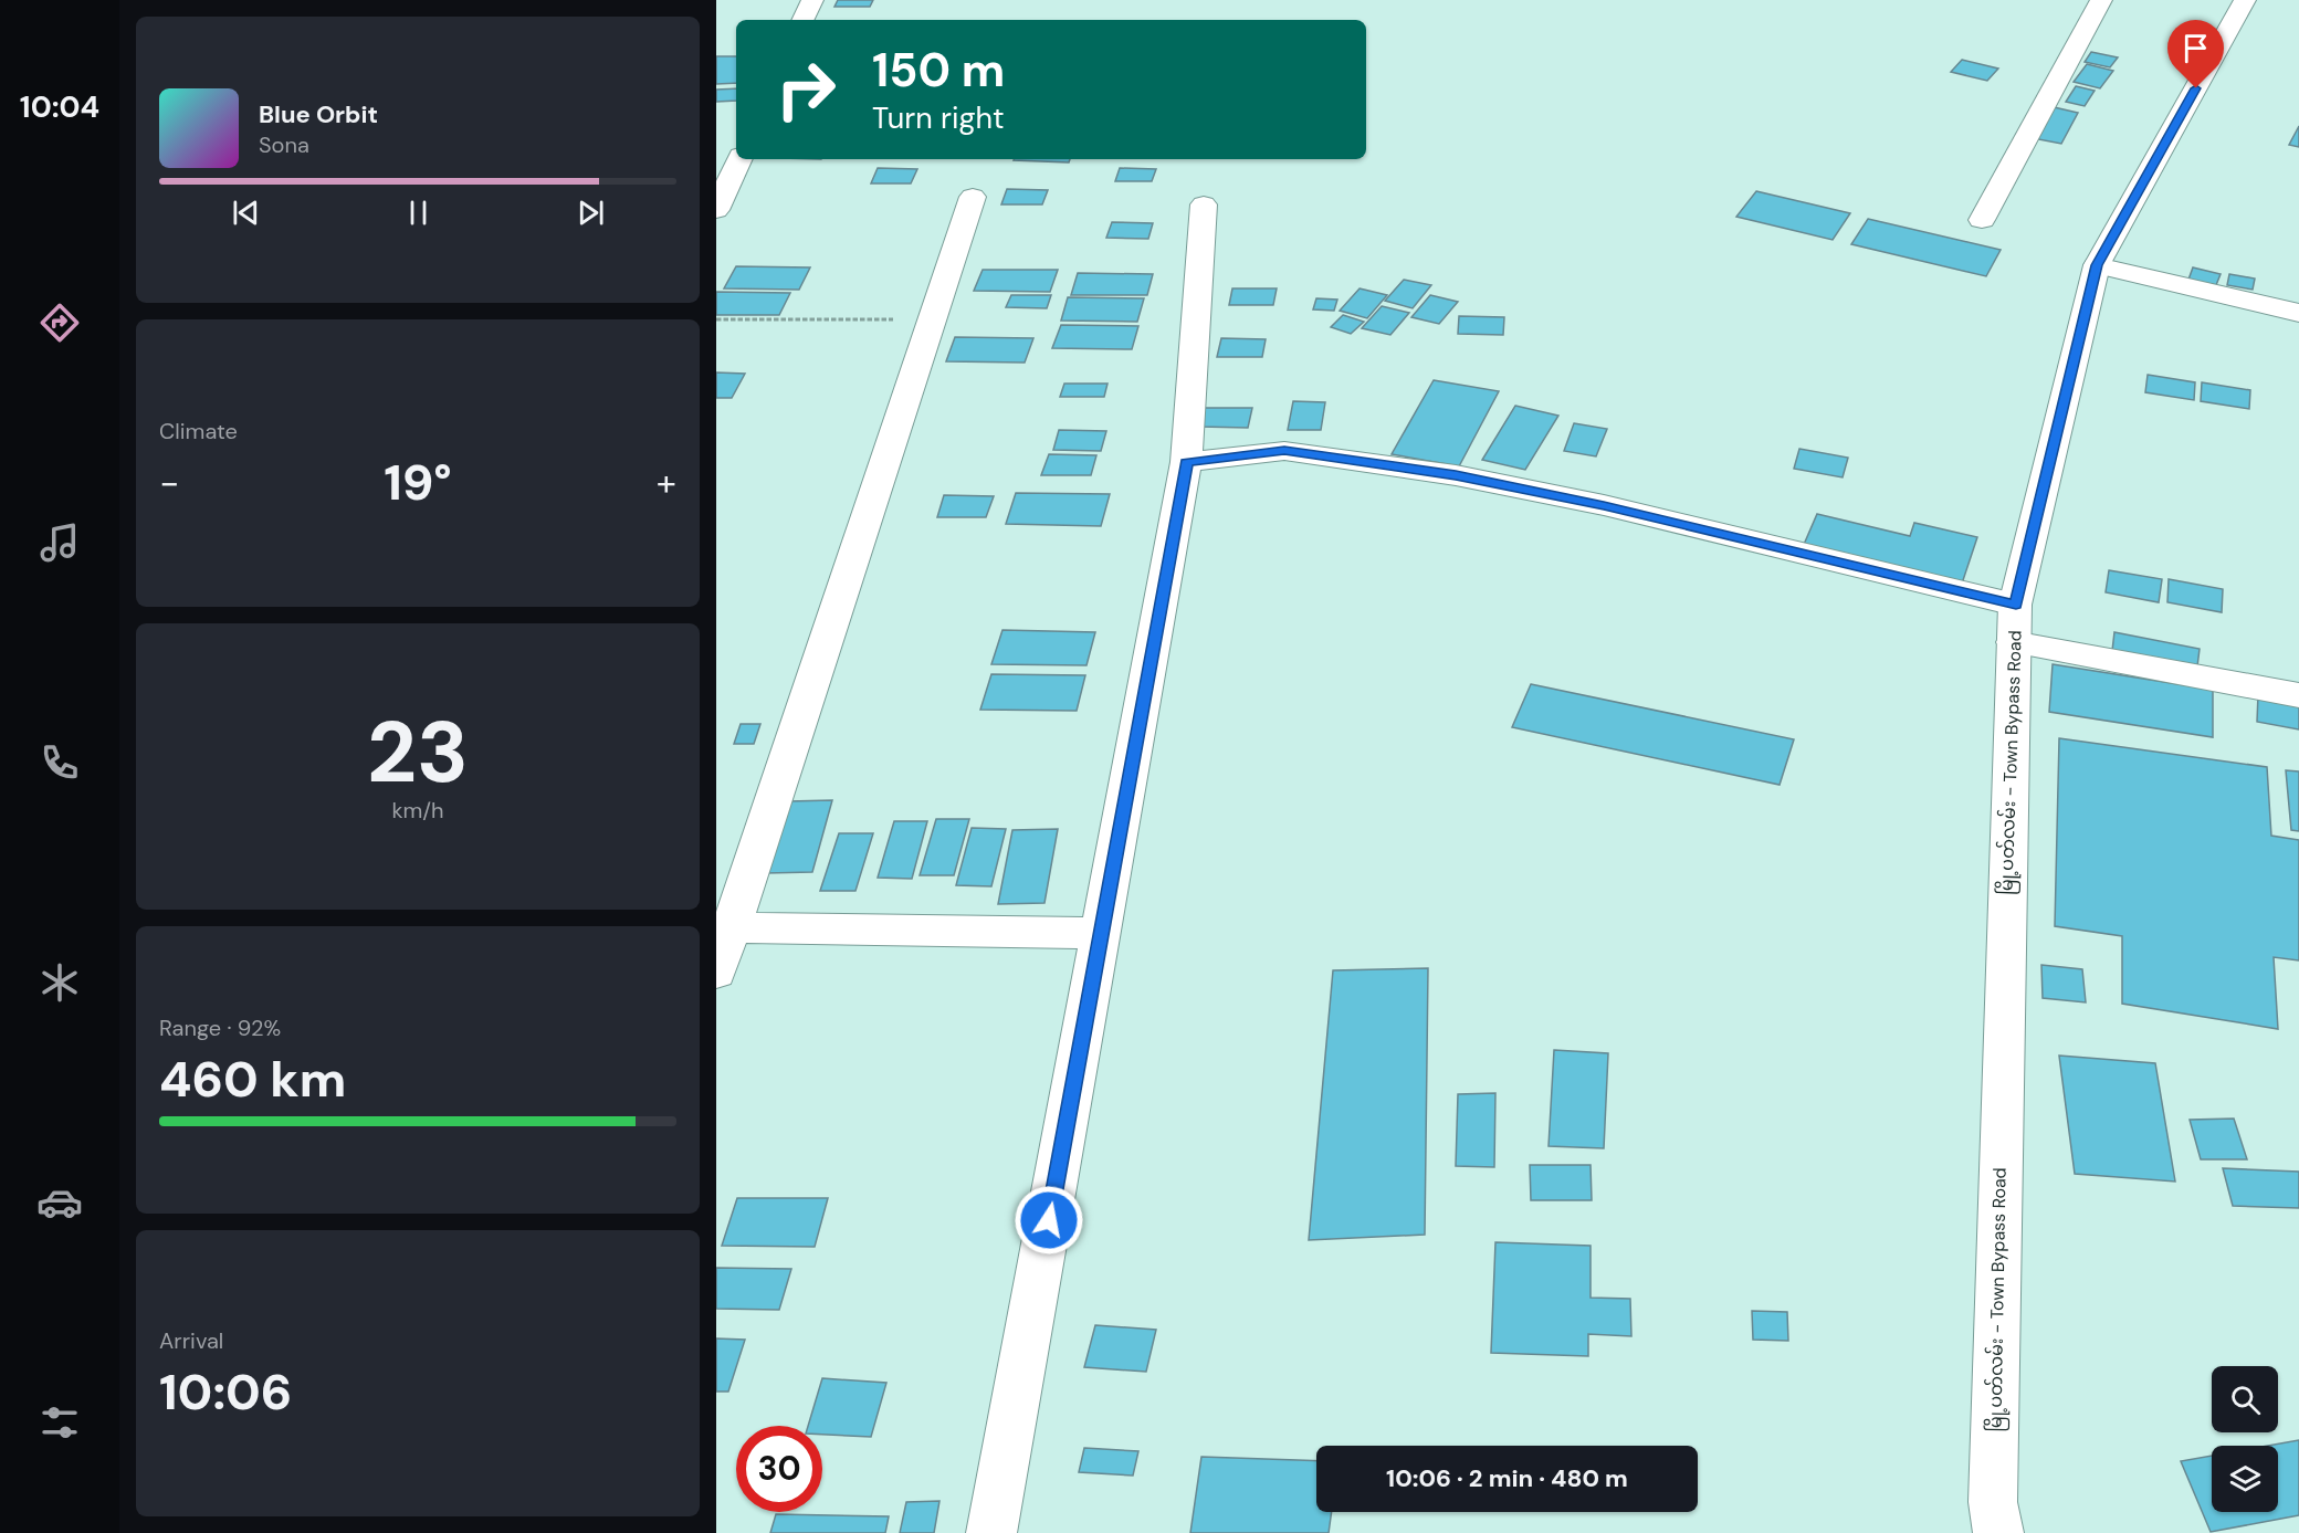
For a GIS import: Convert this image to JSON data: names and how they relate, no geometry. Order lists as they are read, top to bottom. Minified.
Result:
{"streets":{"street":["မြို့ပတ်လမ်း - Town Bypass Road"]},"page":{"tabs":"10:04","turn":["150 m","Turn right"],"song":["Blue Orbit","Sona"],"tile":["Climate",["23","km/h"],["Range · 92%","460 km"],["Arrival","10:06"]],"heat":["−","19°","+"],"limit":"30","trip":"10:06 · 2 min · 480 m"}}
